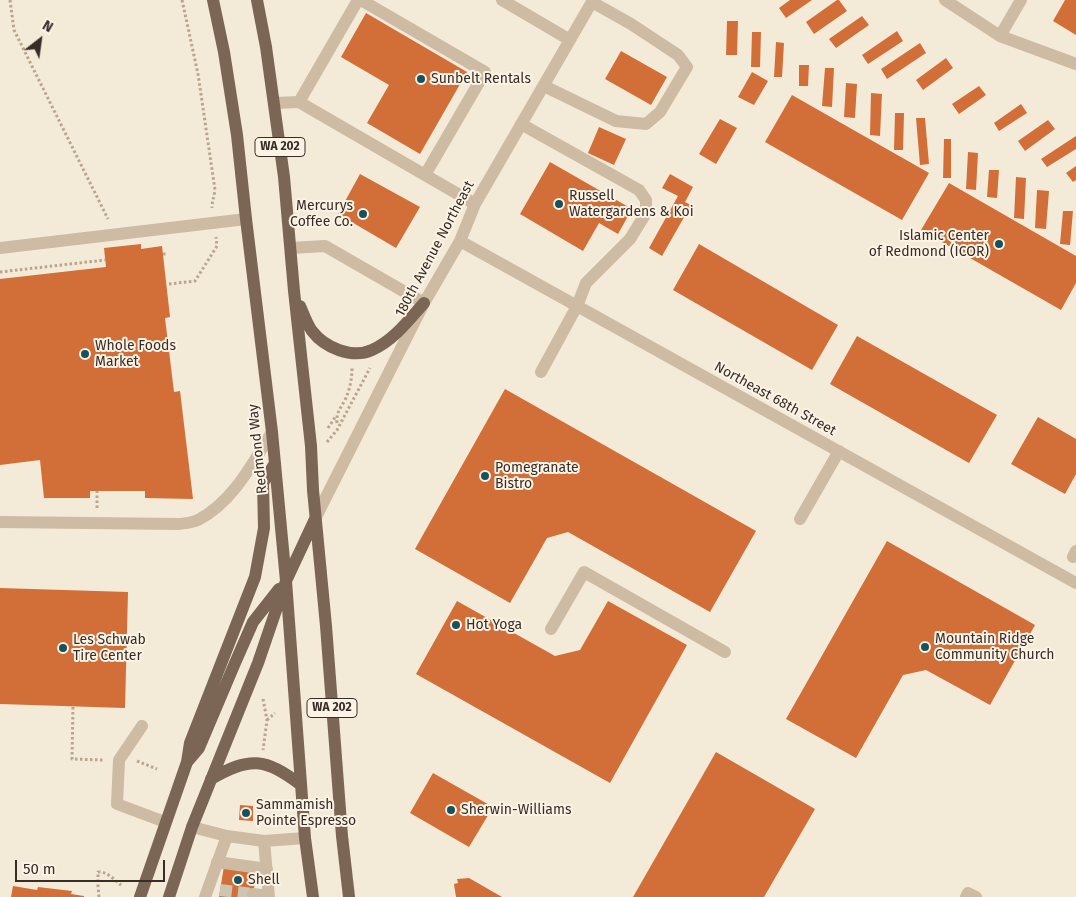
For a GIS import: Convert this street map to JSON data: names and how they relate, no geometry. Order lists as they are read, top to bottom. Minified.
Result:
{"streets":{"main road":["WA 202","Redmond Way"],"street":["180th Avenue Northeast","Northeast 68th Street"]},"crossings":[["WA 202","180th Avenue Northeast"],["180th Avenue Northeast","Northeast 68th Street"]],"places":["Sunbelt Rentals","Russell Watergardens & Koi","Mercurys Coffee Co.","Islamic Center of Redmond (ICOR)","Whole Foods Market","Pomegranate Bistro","Hot Yoga","Mountain Ridge Community Church","Les Schwab Tire Center","Sherwin-Williams","Sammamish Pointe Espresso","Shell"],"scale_bar":"50 m","north":"top right"}
